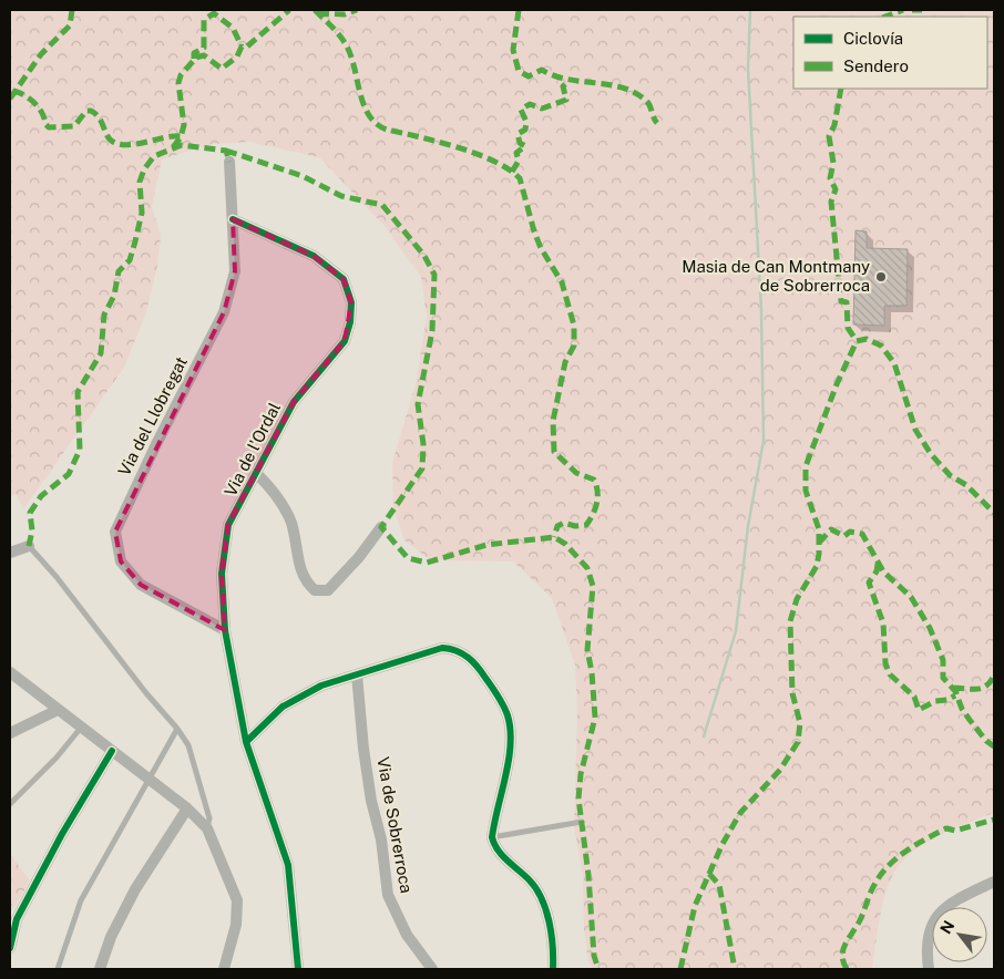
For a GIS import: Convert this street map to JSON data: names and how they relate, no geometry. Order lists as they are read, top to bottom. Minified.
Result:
{"streets":{"street":["Via del Llobregat","Via de l'Ordal","Via de Sobrerroca"]},"crossings":[["Via del Llobregat","Via de l'Ordal"]],"places":["Masia de Can Montmany de Sobrerroca"],"legend":["Ciclovía","Sendero"],"north":"top left"}
